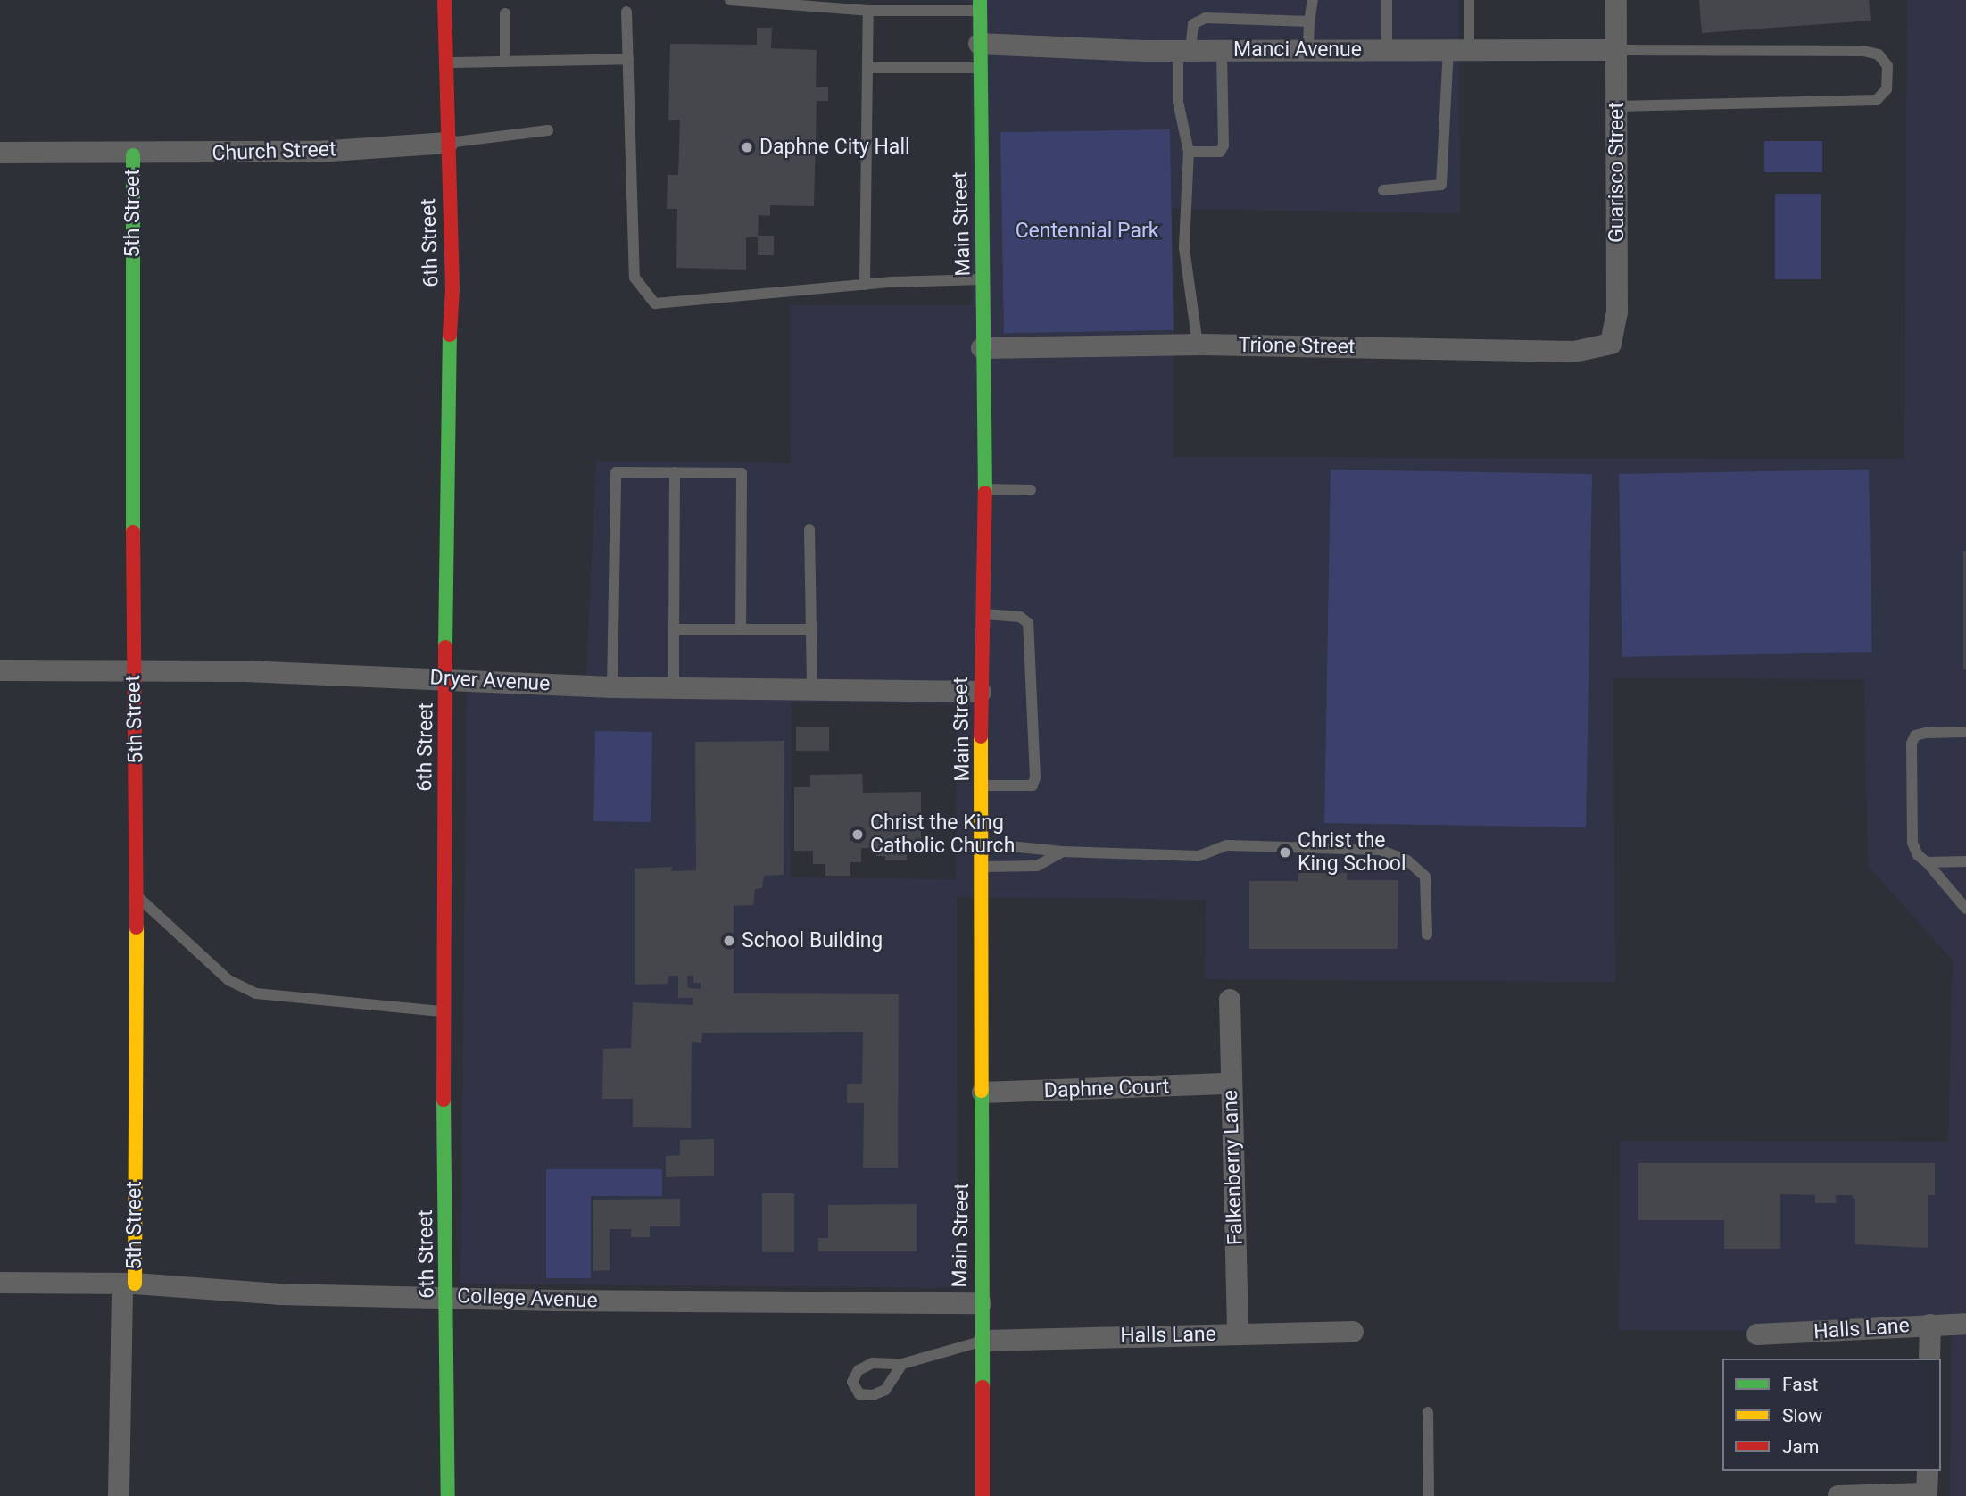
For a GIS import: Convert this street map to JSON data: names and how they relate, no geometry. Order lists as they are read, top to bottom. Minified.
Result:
{"streets":{"street":["Manci Avenue","Church Street","Guarisco Street","5th Street","Main Street","6th Street","Trione Street","Dryer Avenue","Daphne Court","Falkenberry Lane","College Avenue","Halls Lane"]},"crossings":[["Manci Avenue","Guarisco Street"],["Manci Avenue","Main Street"],["Church Street","5th Street"],["Church Street","6th Street"],["Guarisco Street","Trione Street"],["5th Street","Dryer Avenue"],["5th Street","College Avenue"],["Main Street","Trione Street"],["Main Street","Dryer Avenue"],["Main Street","Daphne Court"],["Main Street","College Avenue"],["Main Street","Halls Lane"],["6th Street","Dryer Avenue"],["6th Street","College Avenue"],["Daphne Court","Falkenberry Lane"],["Falkenberry Lane","Halls Lane"]],"parks":["Centennial Park"],"places":["Daphne City Hall","Christ the King Catholic Church","Christ the King School","School Building"],"legend":["Fast","Slow","Jam"]}
